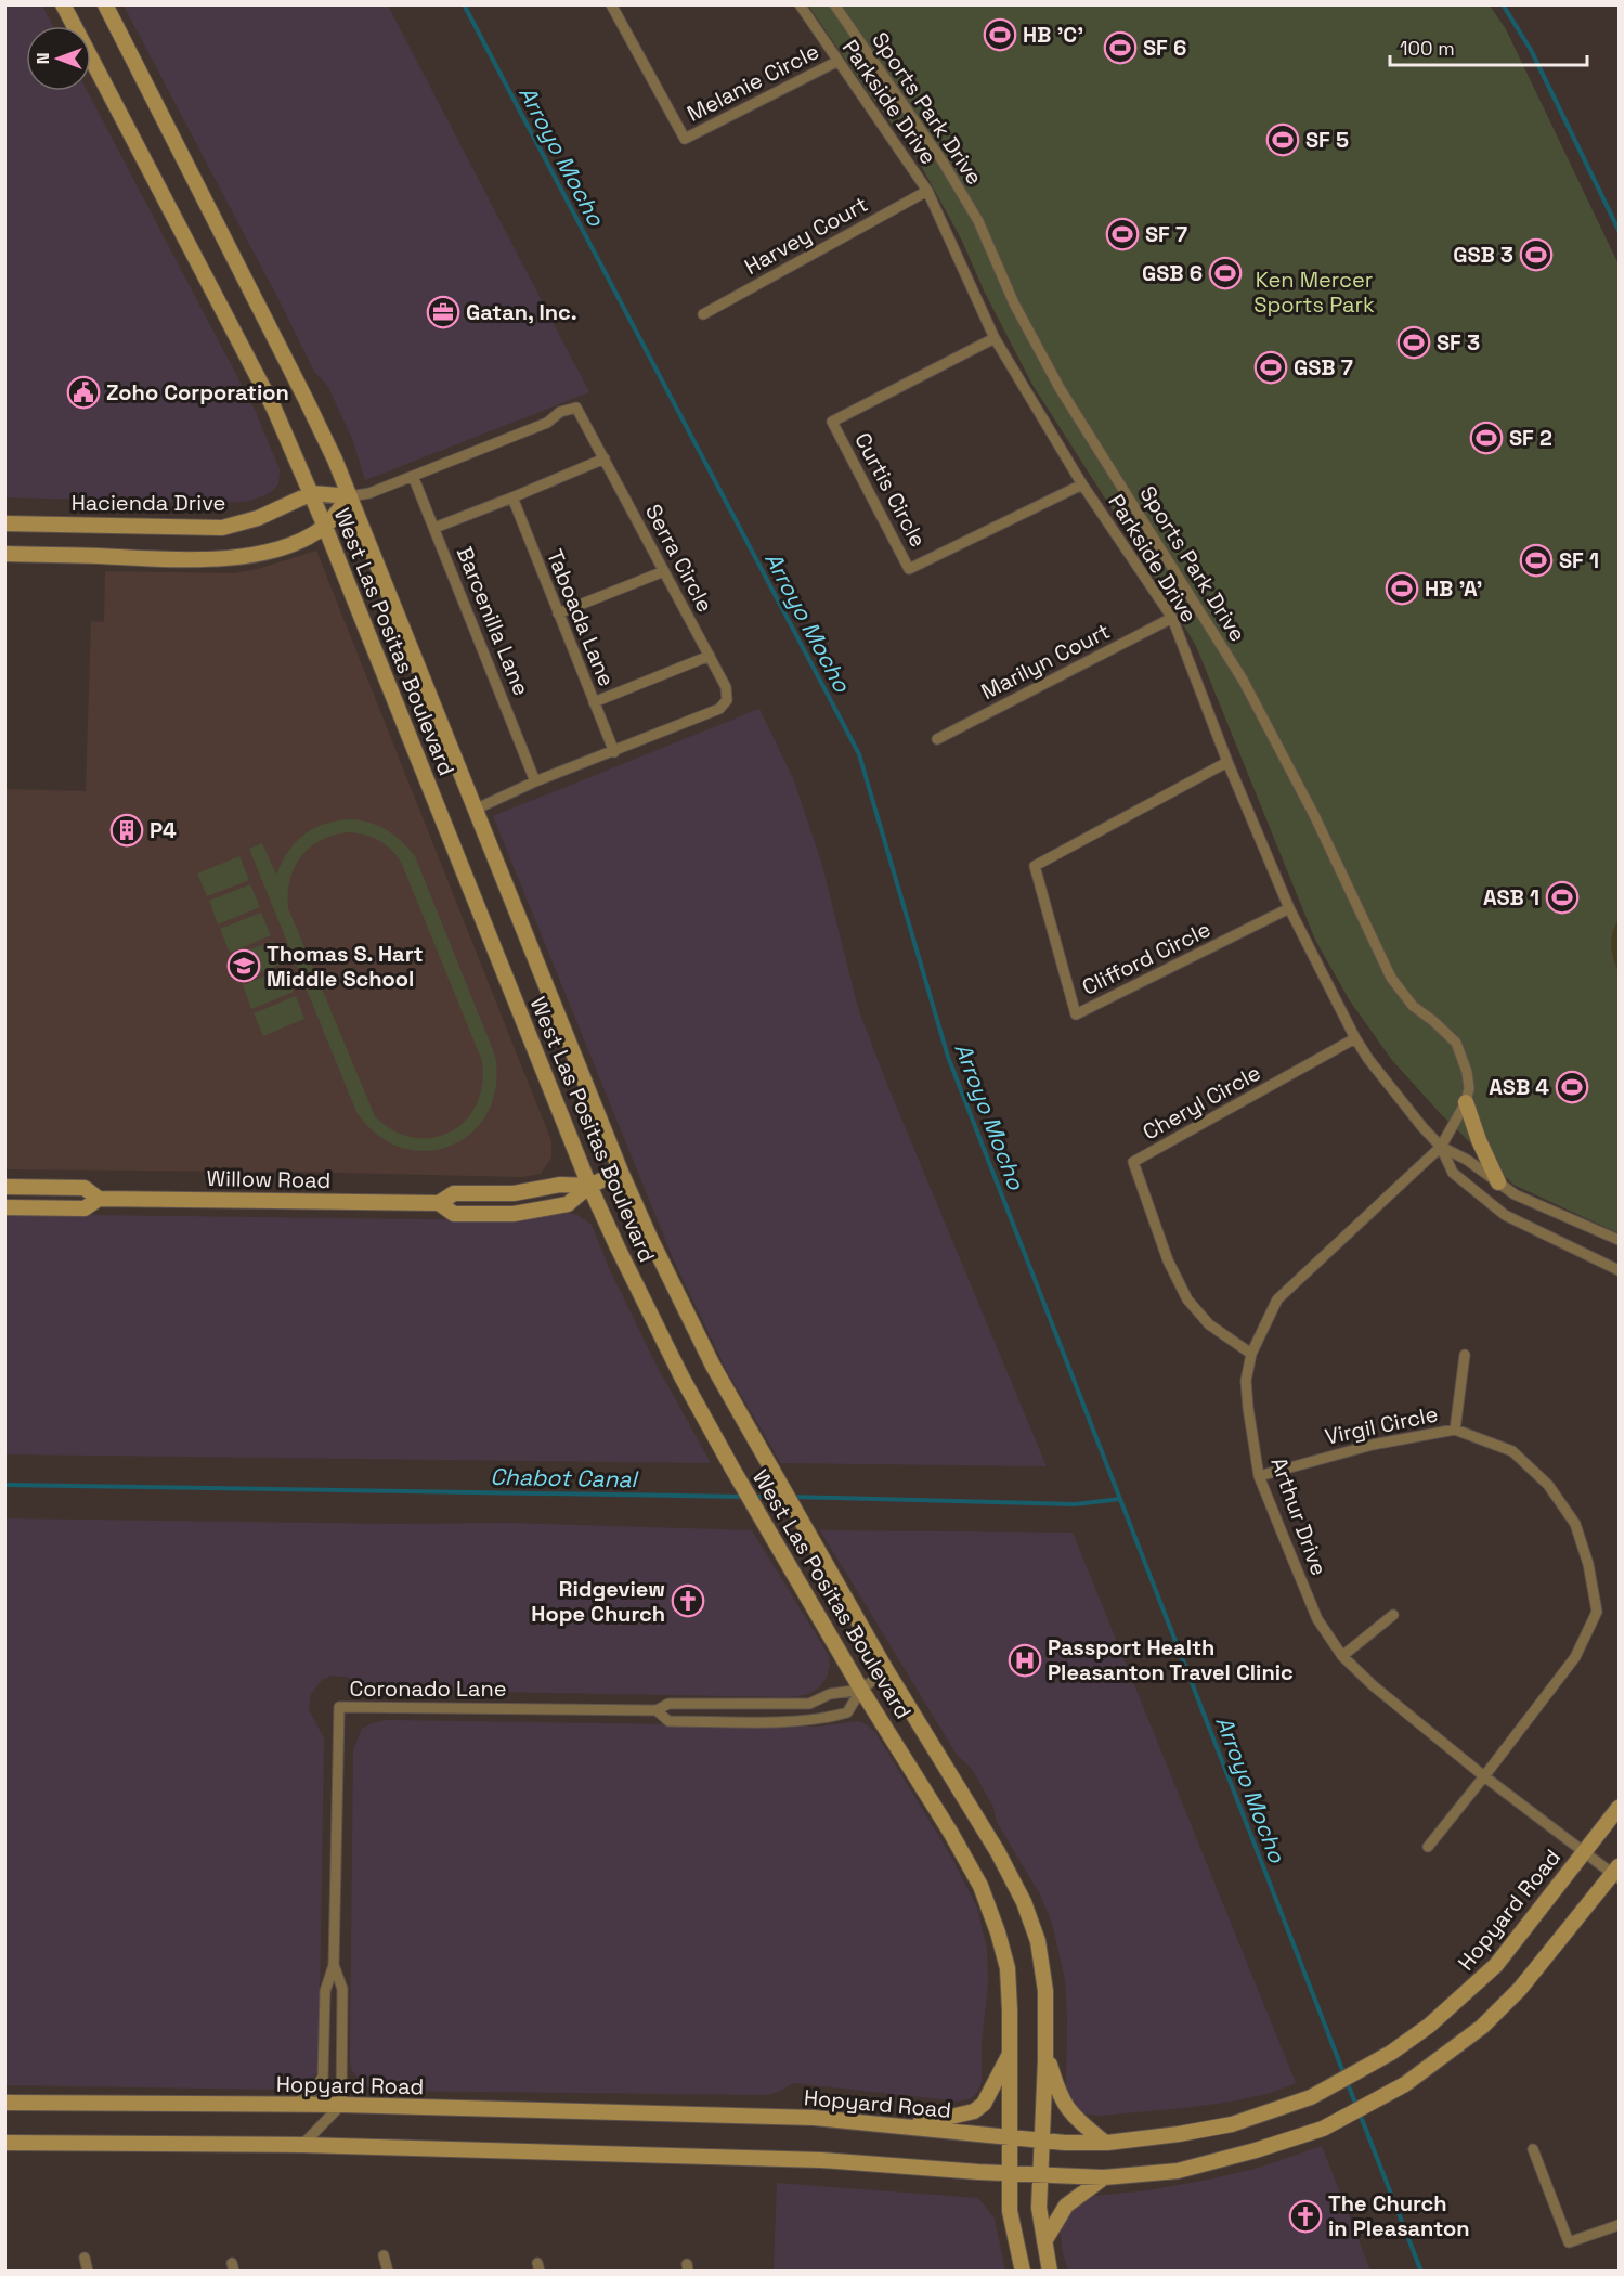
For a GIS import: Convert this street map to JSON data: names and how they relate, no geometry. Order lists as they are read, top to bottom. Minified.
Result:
{"streets":{"main road":["Hacienda Drive","West Las Positas Boulevard","Willow Road","Hopyard Road"],"street":["Melanie Circle","Parkside Drive","Sports Park Drive","Harvey Court","Curtis Circle","Serra Circle","Taboada Lane","Barcenilla Lane","Marilyn Court","Clifford Circle","Cheryl Circle","Virgil Circle","Arthur Drive","Coronado Lane"]},"crossings":[["Melanie Circle","Parkside Drive"],["Parkside Drive","Sports Park Drive"],["Parkside Drive","Harvey Court"],["Parkside Drive","Curtis Circle"],["Parkside Drive","Marilyn Court"],["Parkside Drive","Clifford Circle"],["Parkside Drive","Cheryl Circle"],["Parkside Drive","Arthur Drive"],["Sports Park Drive","Arthur Drive"],["Hacienda Drive","Serra Circle"],["Hacienda Drive","West Las Positas Boulevard"],["Serra Circle","Taboada Lane"],["Serra Circle","Barcenilla Lane"],["Serra Circle","West Las Positas Boulevard"],["West Las Positas Boulevard","Willow Road"],["West Las Positas Boulevard","Coronado Lane"],["West Las Positas Boulevard","Hopyard Road"],["Cheryl Circle","Arthur Drive"],["Virgil Circle","Arthur Drive"],["Arthur Drive","Hopyard Road"],["Coronado Lane","Hopyard Road"]],"water":["Arroyo Mocho","Chabot Canal"],"parks":["Ken Mercer Sports Park"],"places":{"sports":["HB 'C'","SF 6","SF 5","SF 7","GSB 3","GSB 6","SF 3","GSB 7","SF 2","SF 1","HB 'A'","ASB 1","ASB 4"],"office":["Gatan, Inc."],"public building":["Zoho Corporation"],"building":["P4"],"school or university":["Thomas S. Hart Middle School"],"church":["Ridgeview Hope Church","The Church in Pleasanton"],"hospital":["Passport Health Pleasanton Travel Clinic"]},"scale_bar":"100 m","north":"left"}
